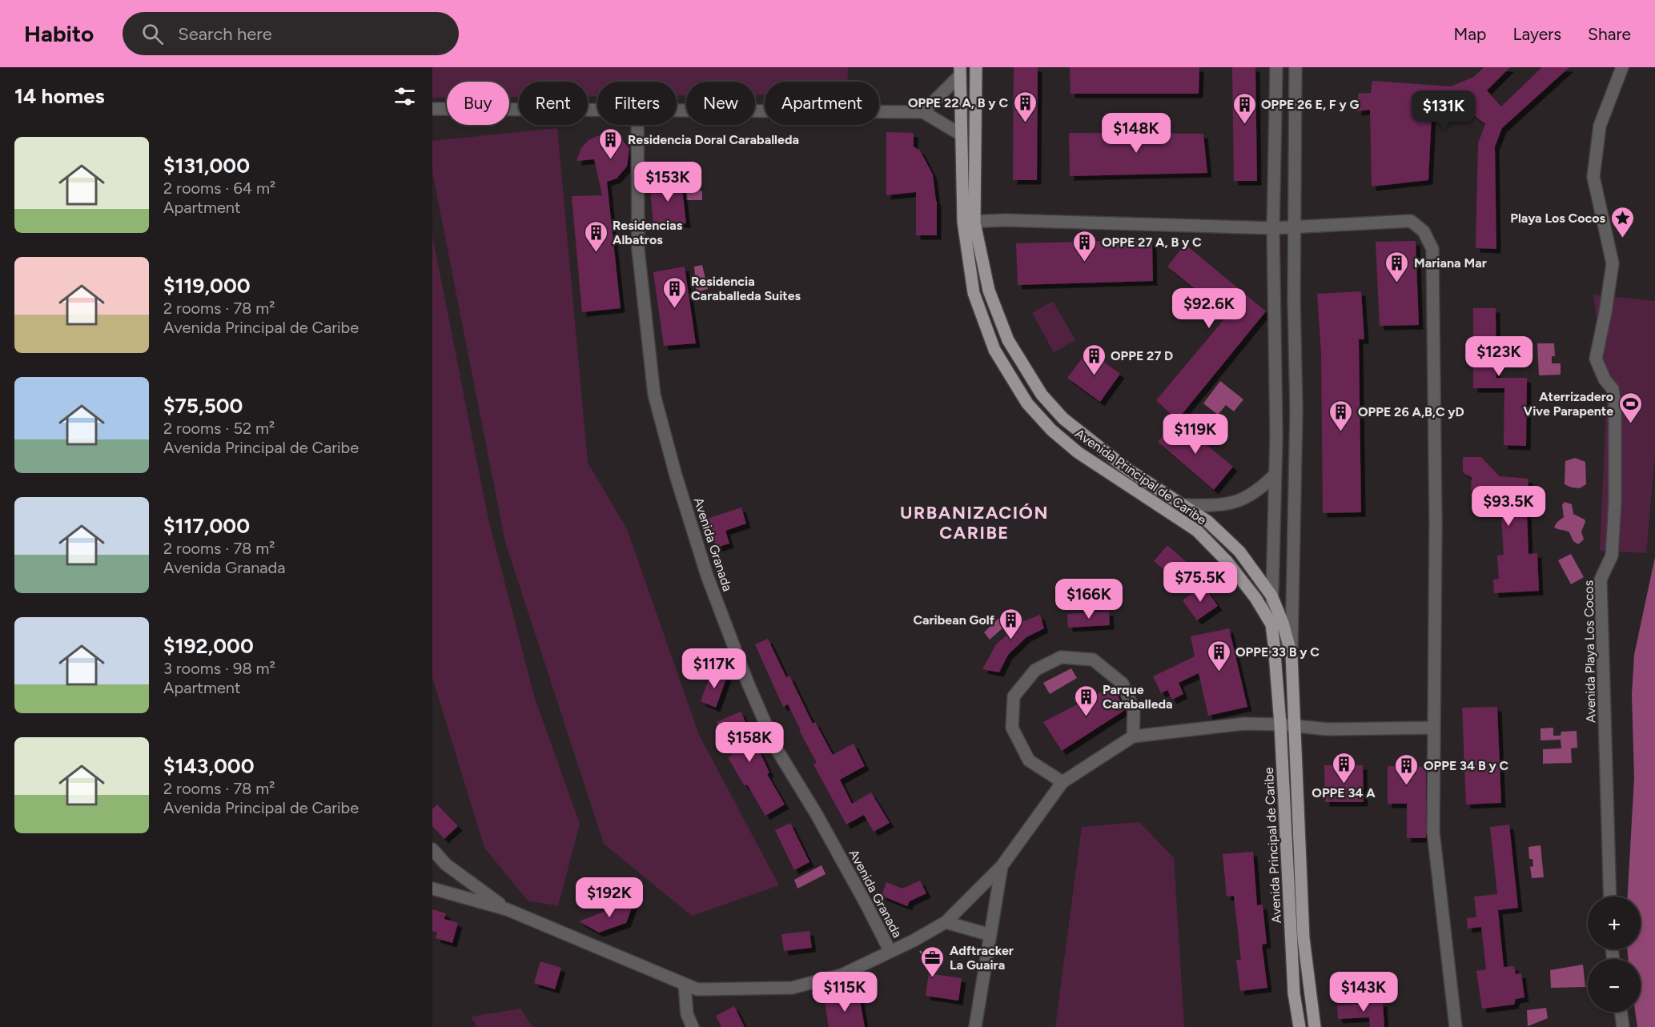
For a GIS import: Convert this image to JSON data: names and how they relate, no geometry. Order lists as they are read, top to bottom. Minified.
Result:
{"streets":{"main road":["Avenida Principal de Caribe"],"street":["Avenida Granada","Avenida Playa Los Cocos"]},"districts":["URBANIZACIÓN CARIBE"],"places":{"building":["OPPE 22 A, B y C","OPPE 26 E, F y G","Residencia Doral Caraballeda","Residencias Albatros","OPPE 27 A, B y C","Mariana Mar","Residencia Caraballeda Suites","OPPE 27 D","OPPE 26 A,B,C yD","Caribean Golf","OPPE 33 B y C","Parque Caraballeda","OPPE 34 A","OPPE 34 B y C"],"place":["Playa Los Cocos"],"sports":["Aterrizadero Vive Parapente"],"office":["Adftracker La Guaira"]},"page":{"header":"Habito","search":"Search here","nav":["Map","Layers","Share"],"heading":"14 homes","chip":["Buy","Rent","Filters","New","Apartment"],"price":["$131K","$148K","$153K","$92.6K","$123K","$119K","$93.5K","$75.5K","$166K","$117K","$158K","$192K","$115K","$143K"],"list":[{"name":"$131,000","note":"2 rooms · 64 m² · Apartment"},{"name":"$119,000","note":"2 rooms · 78 m² · Avenida Principal de Caribe"},{"name":"$75,500","note":"2 rooms · 52 m² · Avenida Principal de Caribe"},{"name":"$117,000","note":"2 rooms · 78 m² · Avenida Granada"},{"name":"$192,000","note":"3 rooms · 98 m² · Apartment"},{"name":"$143,000","note":"2 rooms · 78 m² · Avenida Principal de Caribe"}],"map_buttons":["+","−"]}}
